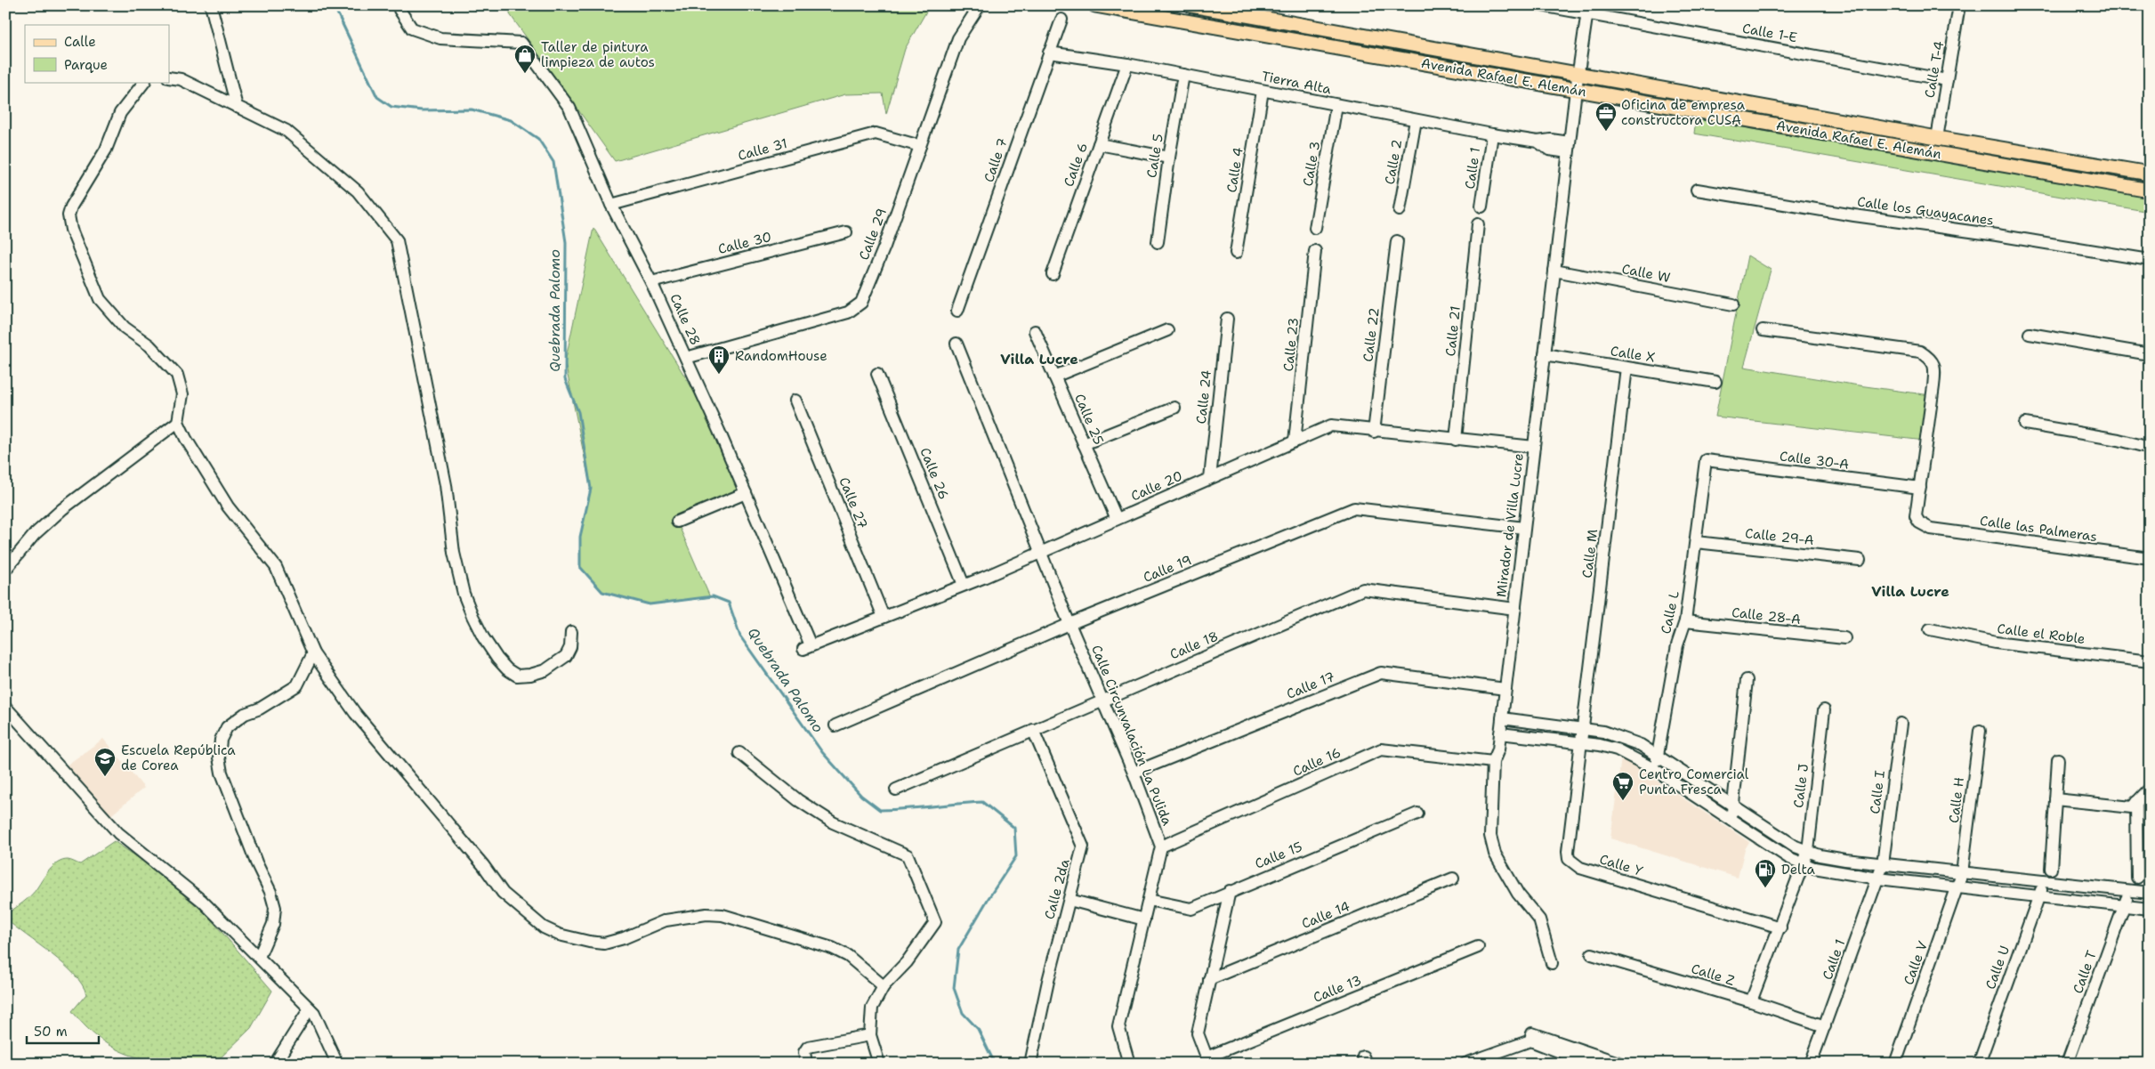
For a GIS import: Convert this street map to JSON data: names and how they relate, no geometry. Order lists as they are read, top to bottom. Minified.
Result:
{"streets":{"main road":["Avenida Rafael E. Alemán"],"street":["Calle 1-E","Calle T-4","Tierra Alta","Calle 31","Calle 5","Calle 7","Calle 2","Calle 3","Calle 6","Calle 1","Calle 4","Calle los Guayacanes","Calle 29","Calle 30","Calle W","Calle 28","Calle 21","Calle 22","Calle 23","Calle X","Calle 24","Calle 25","Calle 30-A","Calle 26","Calle 20","Calle 27","Mirador de Villa Lucre","Calle las Palmeras","Calle 29-A","Calle M","Calle 19","Calle L","Calle 28-A","Calle el Roble","Calle 18","Calle 17","Calle Circunvalación La Pulida","Calle 16","Calle J","Calle I","Calle H","Calle 15","Calle Y","Calle 2da","Calle 14","Calle V","Calle U","Calle T","Calle Z","Calle 13"]},"crossings":[["Calle 1-E","Calle T-4"],["Calle 1-E","Mirador de Villa Lucre"],["Calle T-4","Avenida Rafael E. Alemán"],["Avenida Rafael E. Alemán","Mirador de Villa Lucre"],["Tierra Alta","Calle 5"],["Tierra Alta","Calle 7"],["Tierra Alta","Calle 2"],["Tierra Alta","Calle 3"],["Tierra Alta","Calle 6"],["Tierra Alta","Calle 1"],["Tierra Alta","Calle 4"],["Tierra Alta","Mirador de Villa Lucre"],["Calle 31","Calle 29"],["Calle 31","Calle 28"],["Calle 1","Calle I"],["Calle 1","Calle Z"],["Calle 29","Calle 28"],["Calle 30","Calle 28"],["Calle W","Mirador de Villa Lucre"],["Calle 28","Calle 20"],["Calle 21","Calle 20"],["Calle 22","Calle 20"],["Calle 23","Calle 20"],["Calle X","Mirador de Villa Lucre"],["Calle X","Calle M"],["Calle 24","Calle 20"],["Calle 25","Calle 20"],["Calle 30-A","Calle las Palmeras"],["Calle 30-A","Calle L"],["Calle 26","Calle 20"],["Calle 20","Calle 27"],["Calle 20","Mirador de Villa Lucre"],["Calle 20","Calle Circunvalación La Pulida"],["Mirador de Villa Lucre","Calle 19"],["Mirador de Villa Lucre","Calle 18"],["Mirador de Villa Lucre","Calle 17"],["Mirador de Villa Lucre","Calle 16"],["Calle 29-A","Calle L"],["Calle M","Calle Y"],["Calle 19","Calle Circunvalación La Pulida"],["Calle L","Calle 28-A"],["Calle 18","Calle Circunvalación La Pulida"],["Calle 18","Calle 2da"],["Calle 17","Calle Circunvalación La Pulida"],["Calle Circunvalación La Pulida","Calle 16"],["Calle Circunvalación La Pulida","Calle 15"],["Calle J","Calle Y"],["Calle J","Calle Z"],["Calle H","Calle V"]],"districts":["Villa Lucre","Villa Lucre"],"water":["Quebrada Palomo"],"places":{"shop":["Taller de pintura limpieza de autos"],"office":["Oficina de empresa constructora CUSA"],"building":["RandomHouse"],"school or university":["Escuela República de Corea"],"supermarket":["Centro Comercial Punta Fresca"],"fuel station":["Delta"]},"legend":["Calle","Parque"],"scale_bar":"50 m"}
